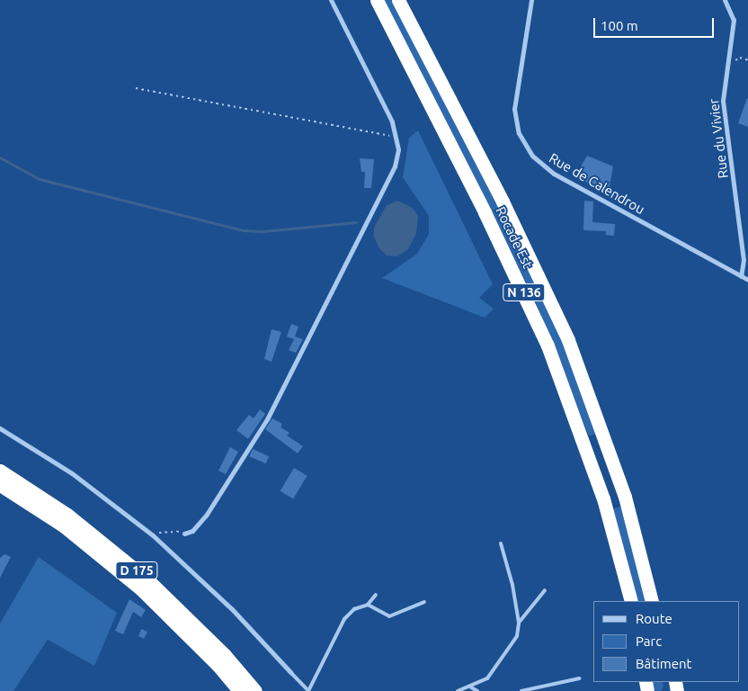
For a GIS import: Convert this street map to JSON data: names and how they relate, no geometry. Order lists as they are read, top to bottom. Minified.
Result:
{"streets":{"highway":["Rocade Est","N 136","D 175"],"street":["Rue du Vivier","Rue de Calendrou"]},"crossings":[["Rue du Vivier","Rue de Calendrou"]],"legend":["Route","Parc","Bâtiment"],"scale_bar":"100 m"}
